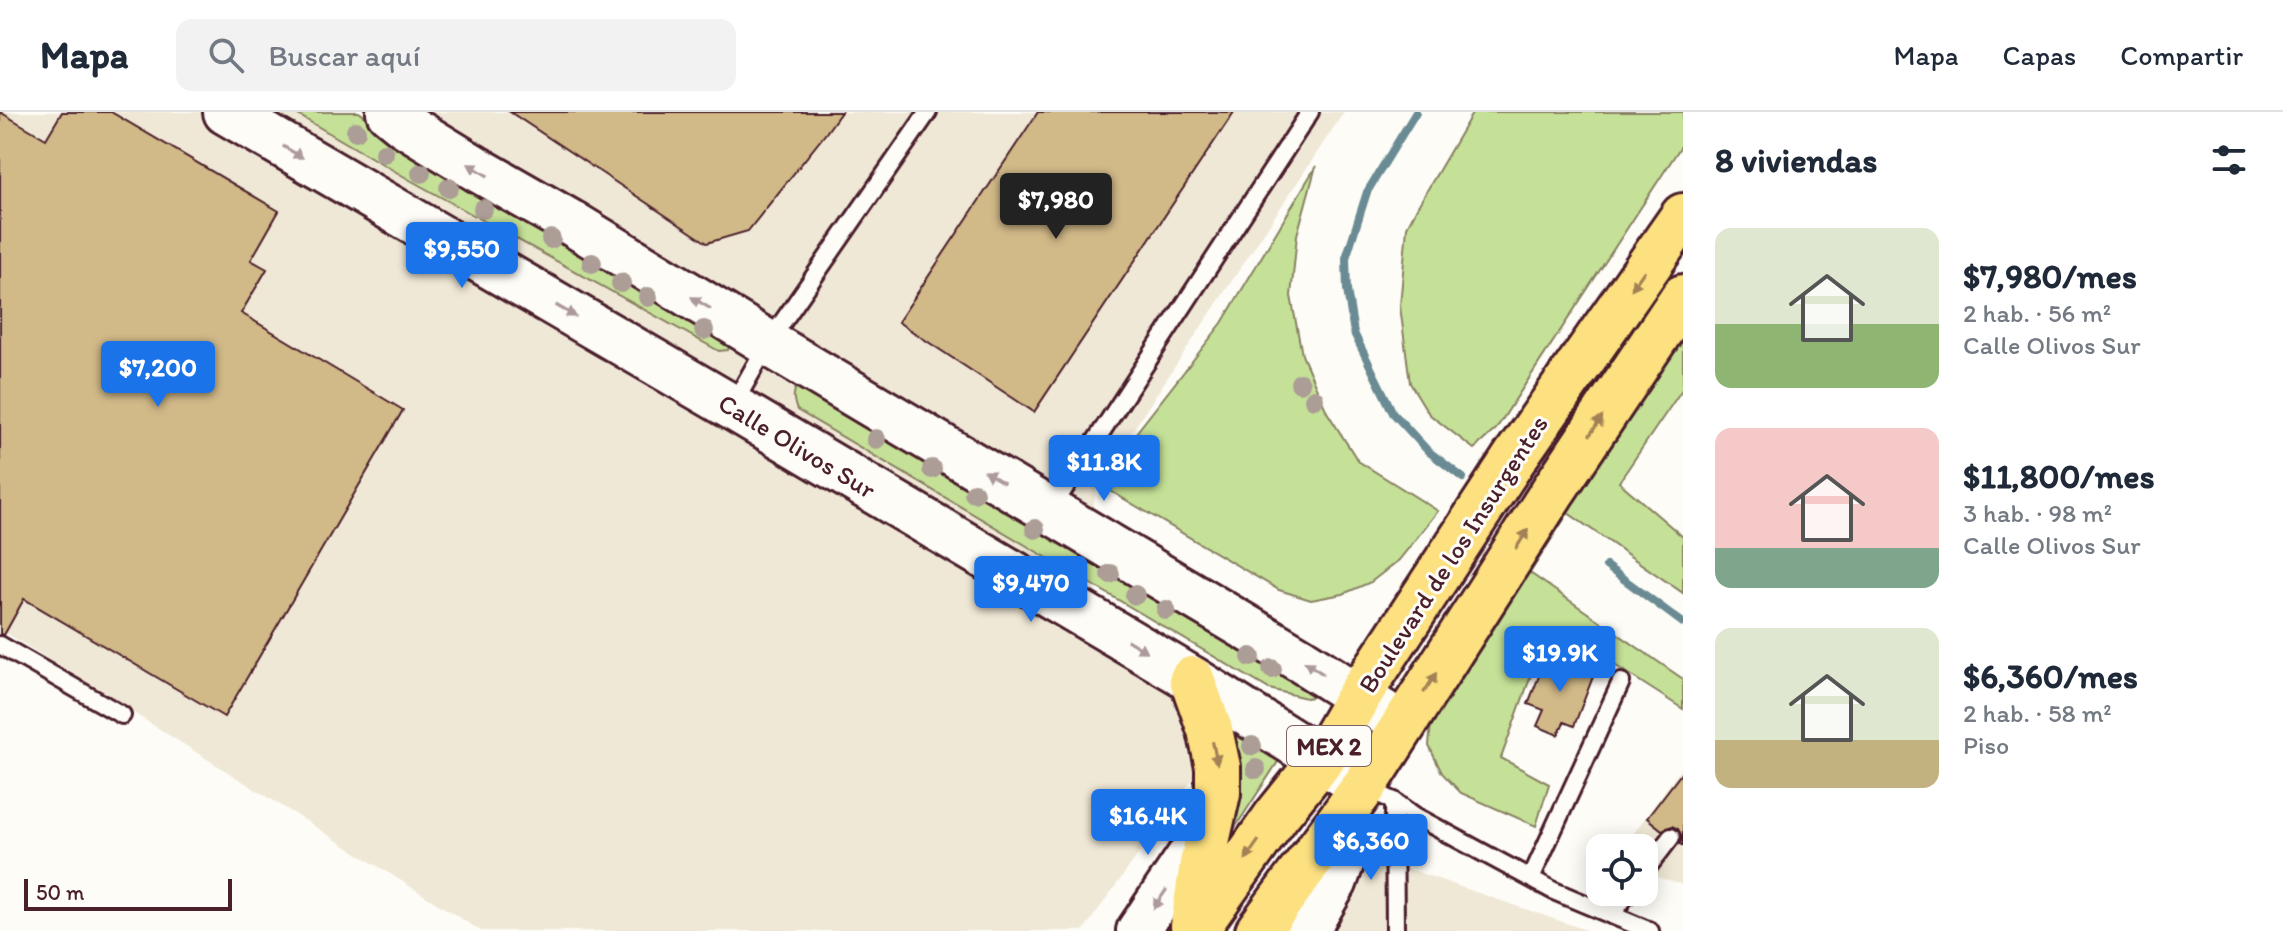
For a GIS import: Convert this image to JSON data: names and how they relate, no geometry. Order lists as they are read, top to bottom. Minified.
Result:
{"streets":{"highway":["Boulevard de los Insurgentes","MEX 2"],"main road":["Calle Olivos Sur"]},"crossings":[["Calle Olivos Sur","Boulevard de los Insurgentes"]],"scale_bar":"50 m","page":{"header":"Mapa","search":"Buscar aquí","nav":["Mapa","Capas","Compartir"],"heading":"8 viviendas","price":["$7,980","$9,550","$7,200","$11.8K","$9,470","$19.9K","$16.4K","$6,360"],"list":[{"name":"$7,980/mes","note":"2 hab. · 56 m² · Calle Olivos Sur"},{"name":"$11,800/mes","note":"3 hab. · 98 m² · Calle Olivos Sur"},{"name":"$6,360/mes","note":"2 hab. · 58 m² · Piso"}],"scale":"50 m"}}
